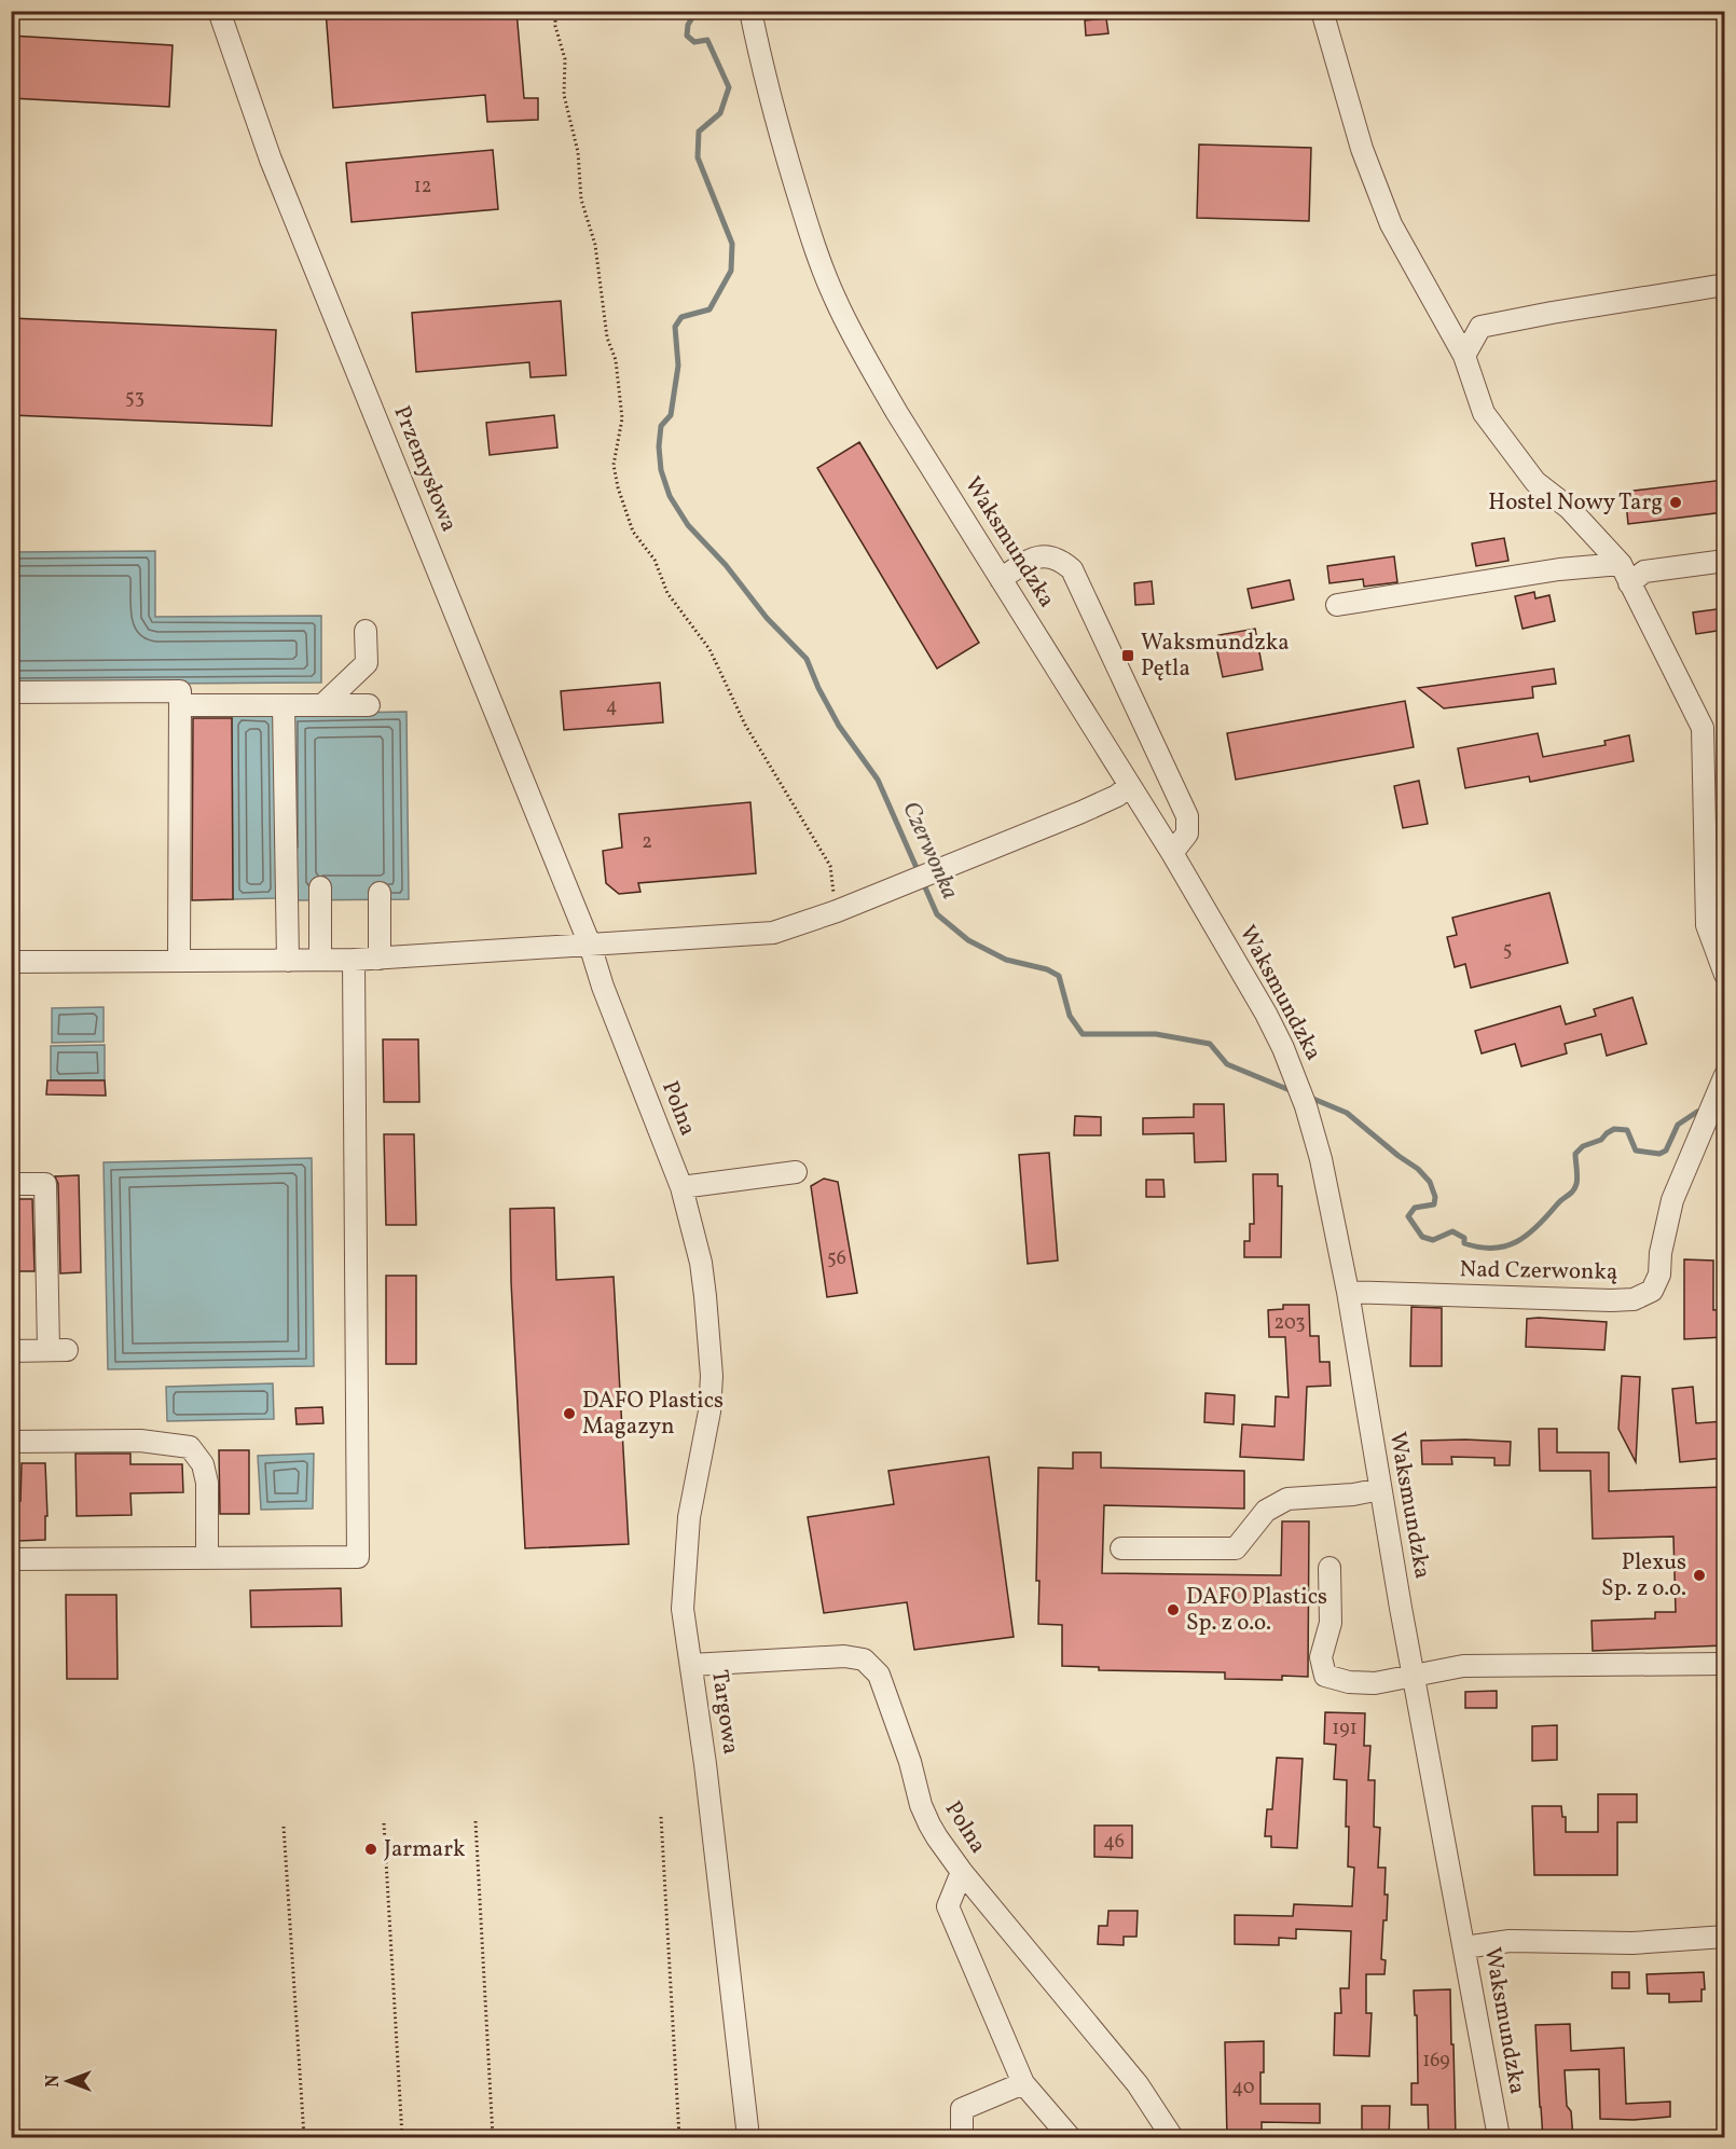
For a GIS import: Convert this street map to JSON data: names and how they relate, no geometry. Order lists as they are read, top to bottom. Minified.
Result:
{"streets":{"street":["Przemysłowa","Waksmundzka","Polna","Nad Czerwonką","Targowa"]},"crossings":[["Przemysłowa","Polna"],["Waksmundzka","Nad Czerwonką"],["Polna","Targowa"]],"water":["Czerwonka"],"places":{"other":["Hostel Nowy Targ","DAFO Plastics Magazyn","Plexus Sp. z o.o.","DAFO Plastics Sp. z o.o.","Jarmark"],"transit":["Waksmundzka Pętla"]},"house_numbers":["12","53","4","2","5","56","203","191","46","169","40"],"north":"left"}
